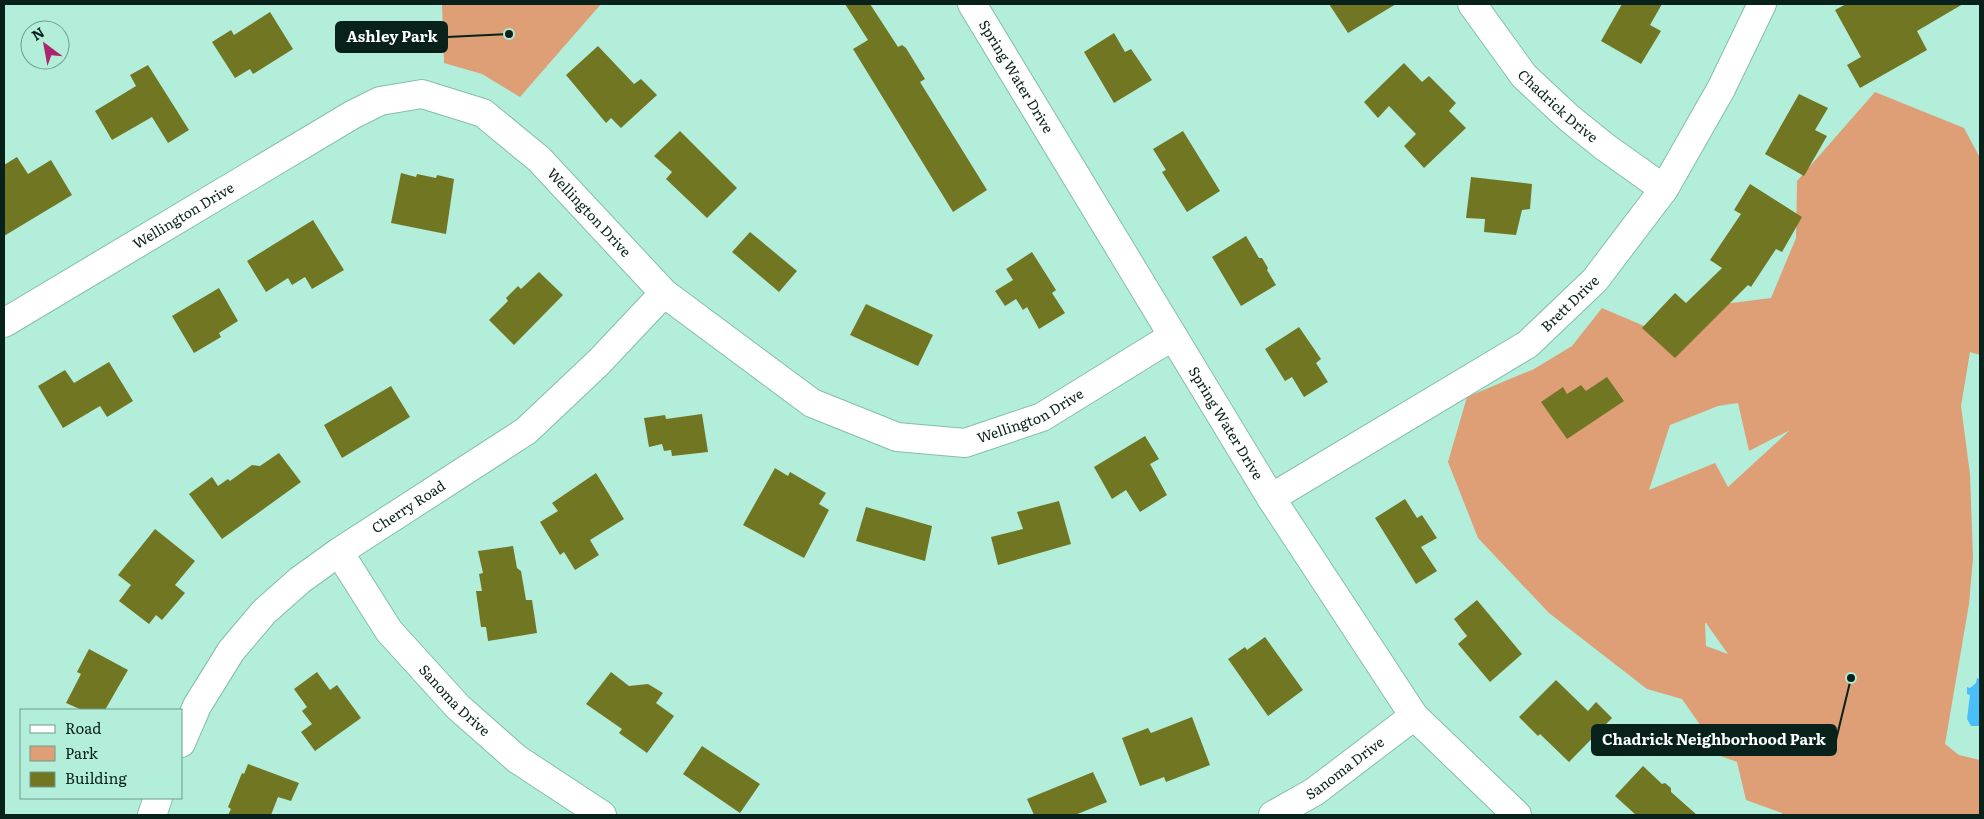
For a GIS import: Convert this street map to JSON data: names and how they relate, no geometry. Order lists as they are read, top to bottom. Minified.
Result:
{"streets":{"street":["Spring Water Drive","Chadrick Drive","Wellington Drive","Brett Drive","Cherry Road","Sanoma Drive"]},"crossings":[["Spring Water Drive","Wellington Drive"],["Spring Water Drive","Brett Drive"],["Spring Water Drive","Sanoma Drive"],["Chadrick Drive","Brett Drive"],["Wellington Drive","Cherry Road"],["Cherry Road","Sanoma Drive"]],"places":["Ashley Park","Chadrick Neighborhood Park"],"legend":["Road","Park","Building"],"north":"top left"}
